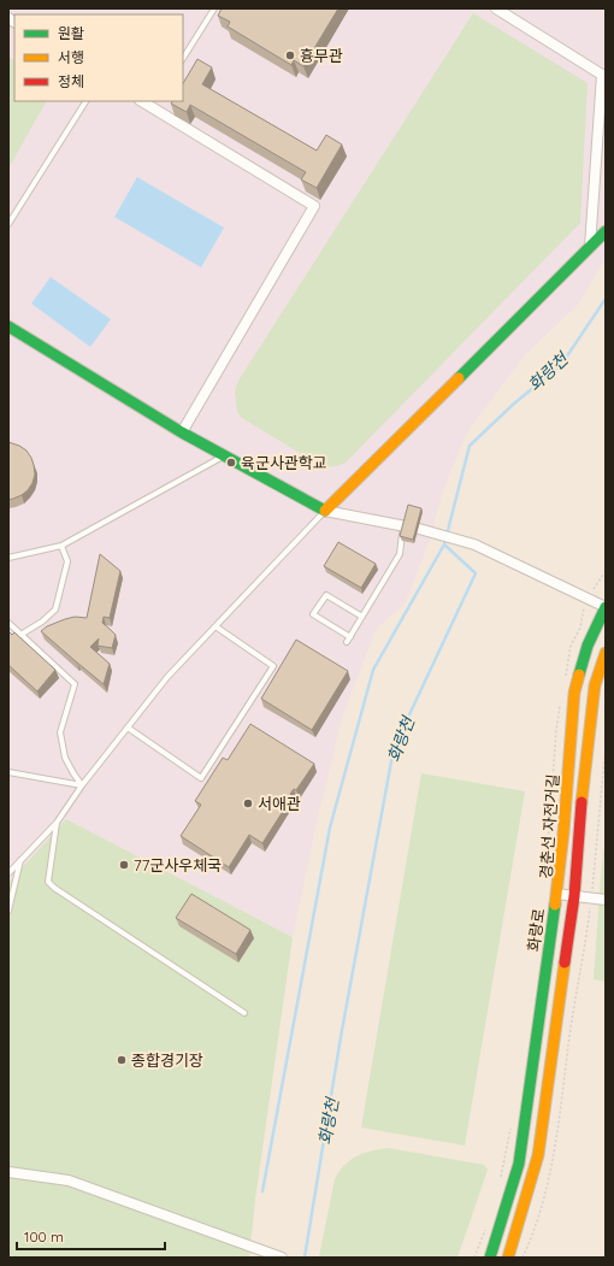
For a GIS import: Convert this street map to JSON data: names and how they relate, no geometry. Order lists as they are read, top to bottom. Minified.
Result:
{"streets":{"main road":["화랑로"],"path":["경춘선 자전거길"]},"water":["화랑천"],"places":["흉무관","육군사관학교","서애관","77군사우체국","종합경기장"],"legend":["원활","서행","정체"],"scale_bar":"100 m"}
